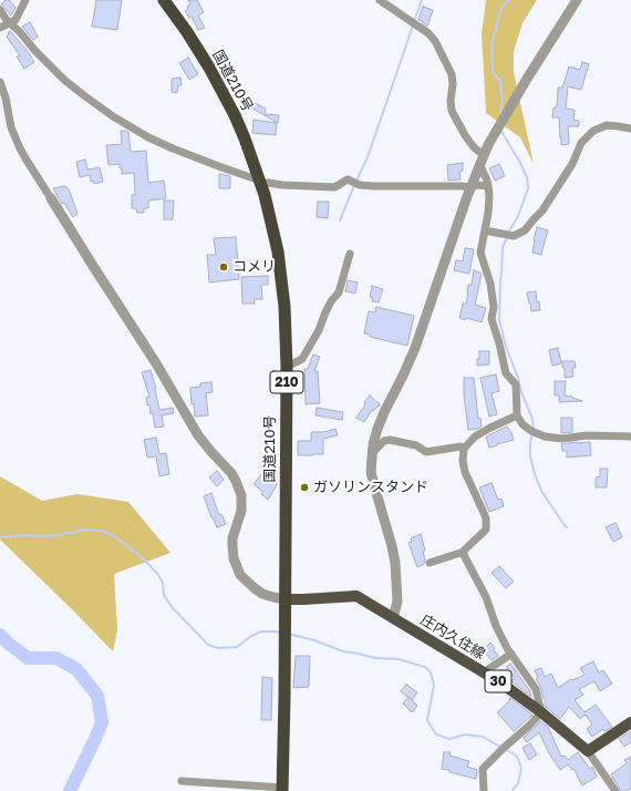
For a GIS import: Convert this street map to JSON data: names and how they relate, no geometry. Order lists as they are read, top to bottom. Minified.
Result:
{"streets":{"highway":["国道210号","210"],"main road":["庄内久住線","30"]},"crossings":[["国道210号","庄内久住線"]],"places":["コメリ","ガソリンスタンド"]}
